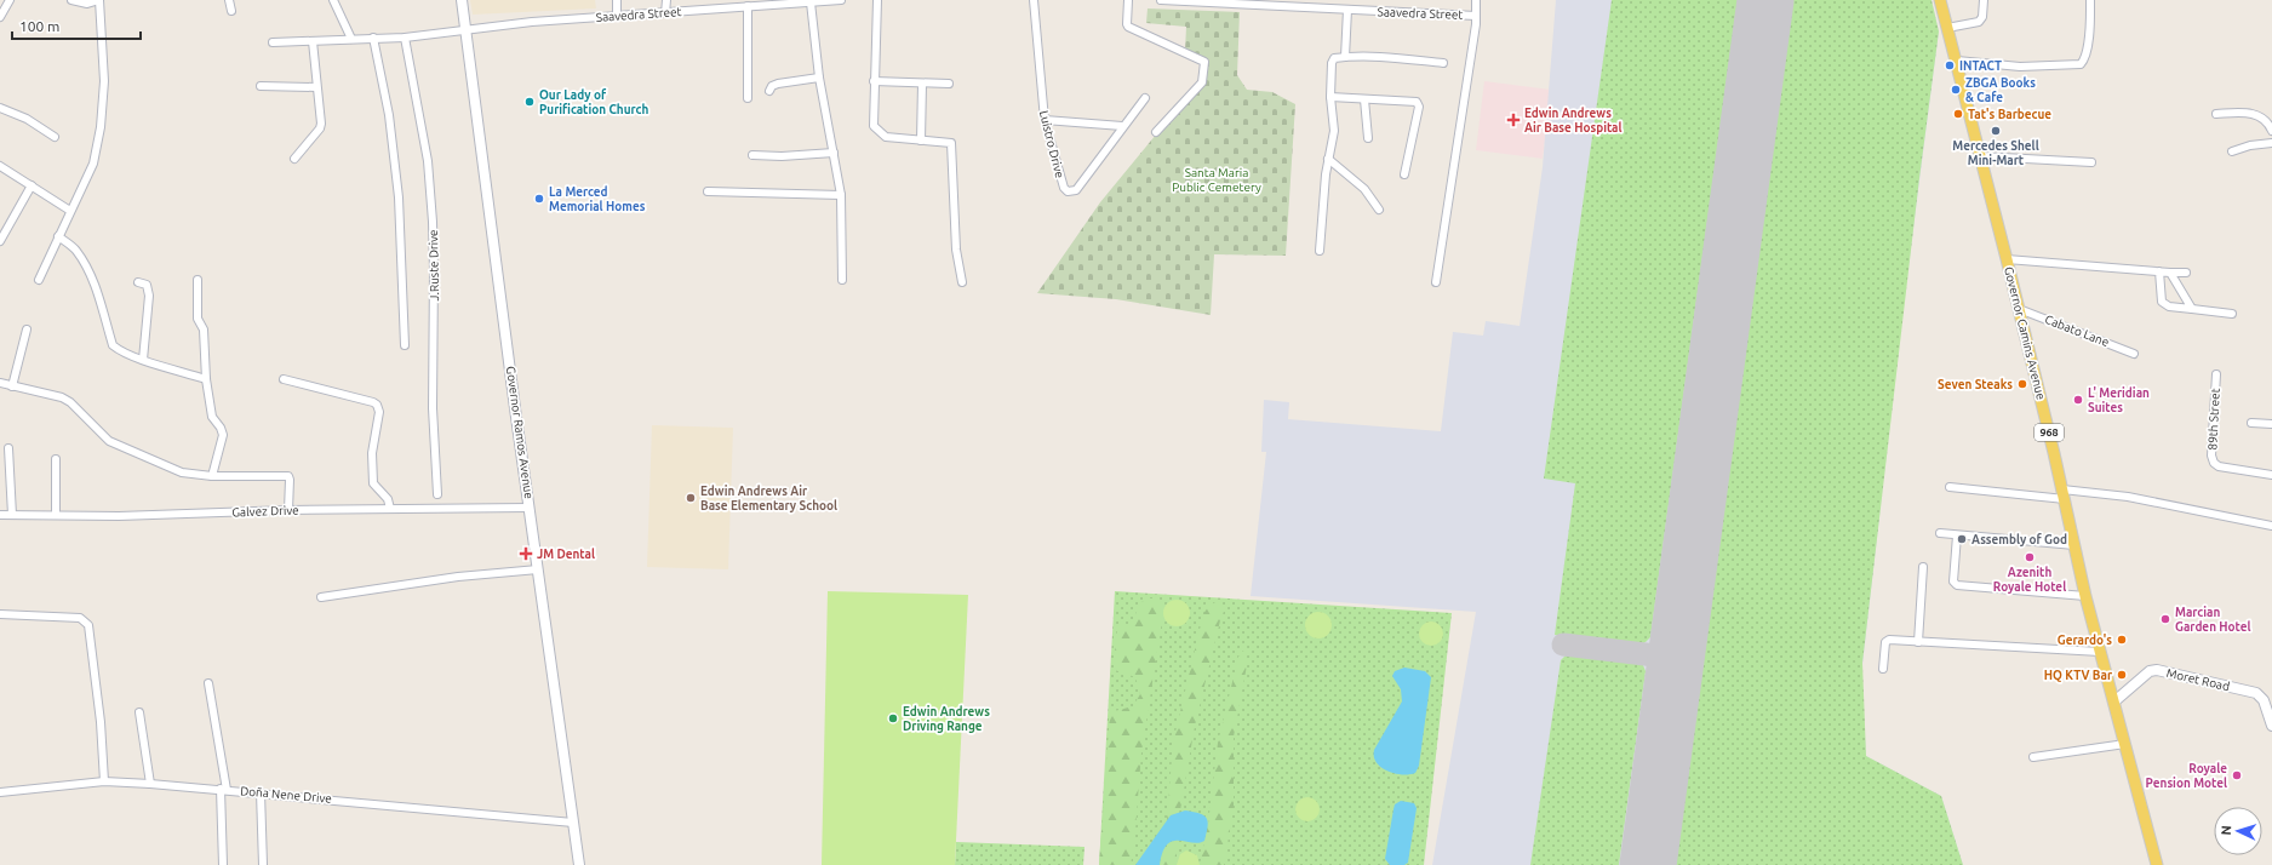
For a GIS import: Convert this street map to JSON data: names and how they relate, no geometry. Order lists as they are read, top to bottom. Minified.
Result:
{"streets":{"main road":["Governor Camins Avenue","Governor Ramos Avenue","968","Moret Road"],"street":["Saavedra Street","Luistro Drive","J.Ruste Drive","Cabato Lane","89th Street","Galvez Drive","Doña Nene Drive"]},"crossings":[["Saavedra Street","J.Ruste Drive"],["Saavedra Street","Governor Ramos Avenue"],["Cabato Lane","Governor Camins Avenue"],["Governor Camins Avenue","Moret Road"],["Governor Ramos Avenue","Galvez Drive"],["Governor Ramos Avenue","Doña Nene Drive"]],"parks":["Santa Maria Public Cemetery"],"places":{"other":["INTACT","ZBGA Books & Cafe","Our Lady of Purification Church","Tat's Barbecue","Mercedes Shell Mini-Mart","La Merced Memorial Homes","Seven Steaks","L' Meridian Suites","Edwin Andrews Air Base Elementary School","Assembly of God","Azenith Royale Hotel","Marcian Garden Hotel","Gerardo's","HQ KTV Bar","Edwin Andrews Driving Range","Royale Pension Motel"],"health":["Edwin Andrews Air Base Hospital","JM Dental"]},"scale_bar":"100 m","north":"left"}
